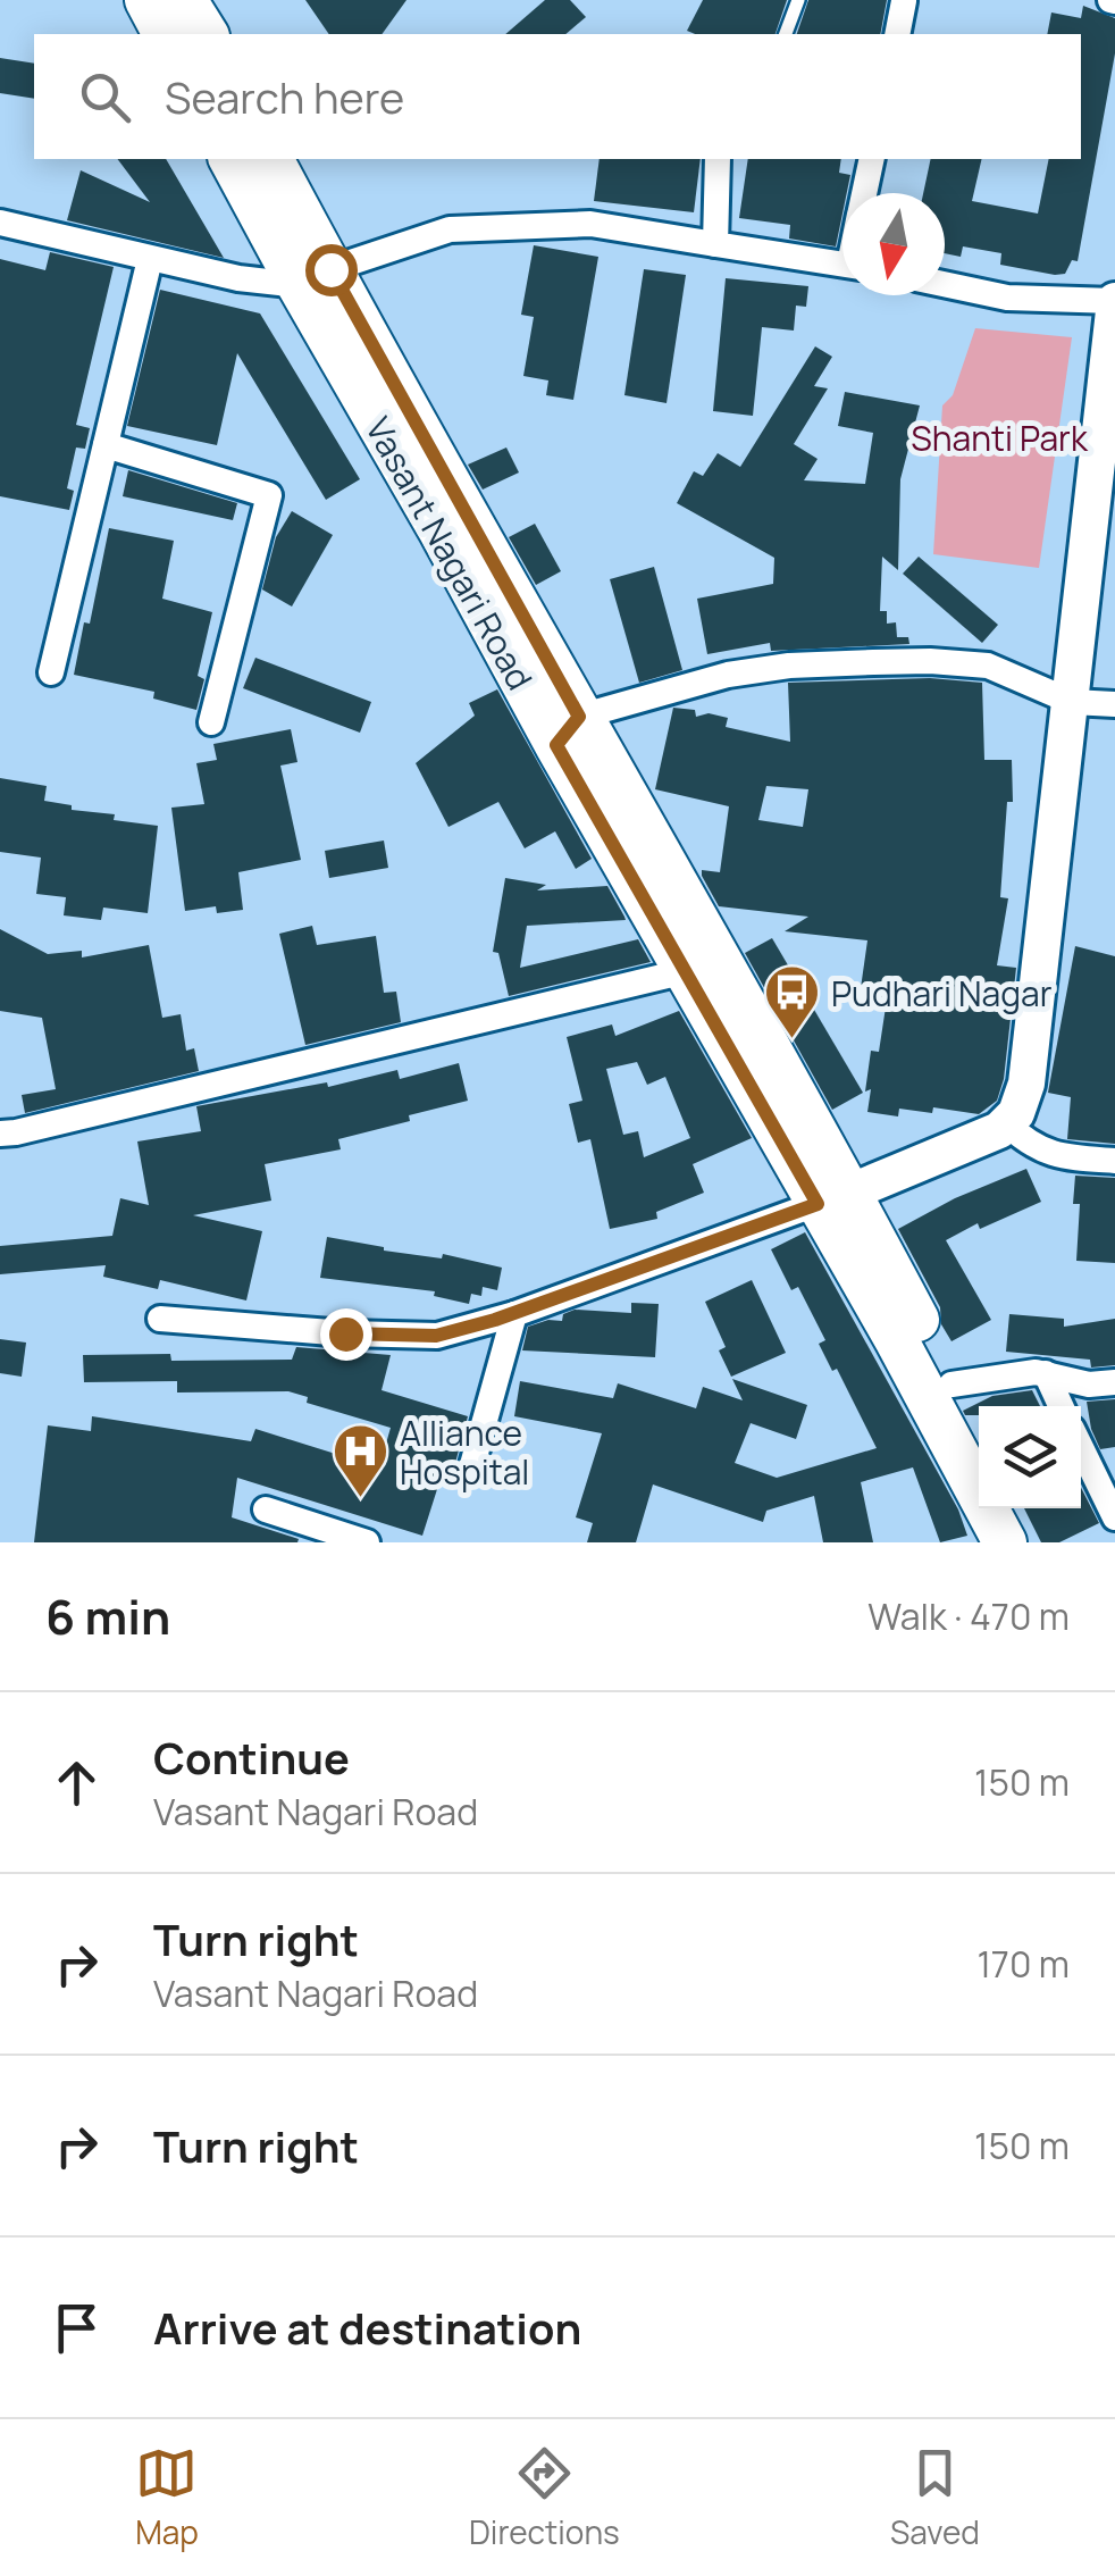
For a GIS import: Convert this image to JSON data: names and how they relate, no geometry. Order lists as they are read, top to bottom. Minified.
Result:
{"streets":{"main road":["Vasant Nagari Road"]},"parks":["Shanti Park"],"places":{"bus stop":["Pudhari Nagar"],"hospital":["Alliance Hospital"]},"north":"bottom","page":{"search":"Search here","heading":["6 min","Walk · 470 m"],"list":[["Continue","Vasant Nagari Road","150 m"],["Turn right","Vasant Nagari Road","170 m"],["Turn right","150 m"],"Arrive at destination"],"nav":["Map","Directions","Saved"]}}
